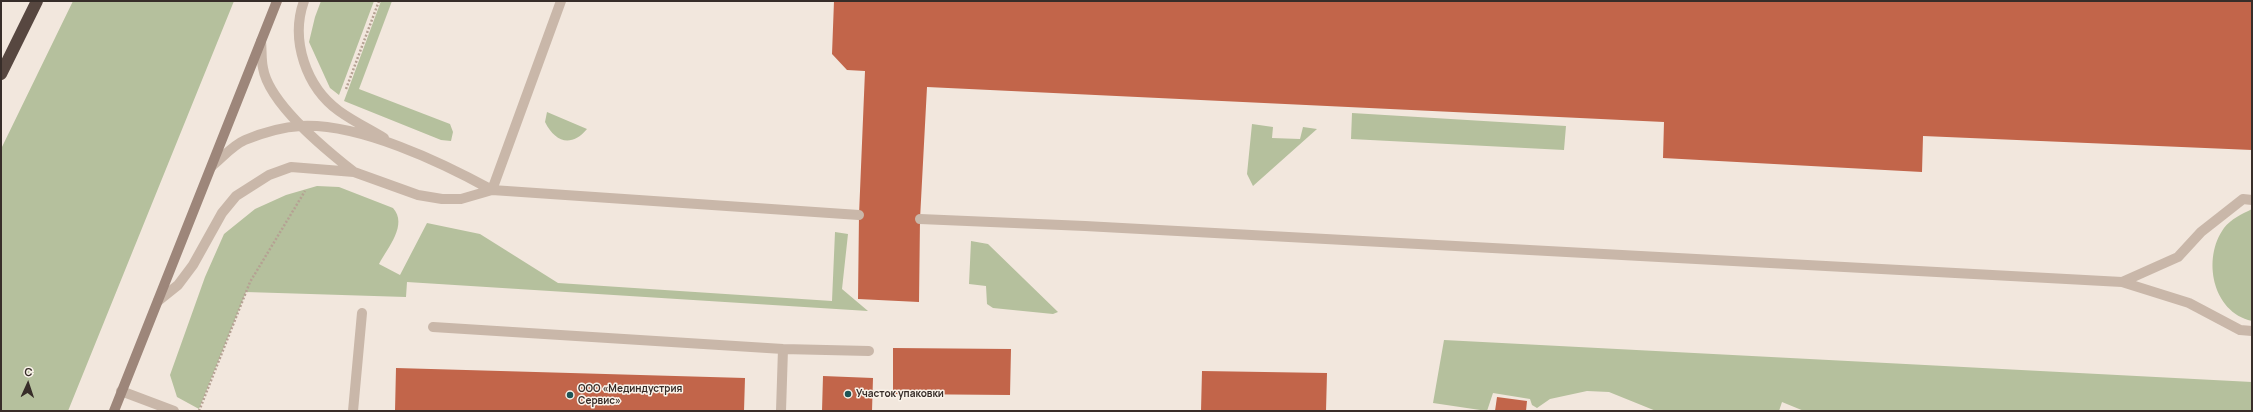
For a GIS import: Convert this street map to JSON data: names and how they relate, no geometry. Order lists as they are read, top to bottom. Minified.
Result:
{"places":["Участок упаковки","ООО «Мединдустрия Сервис»"],"north":"top"}
